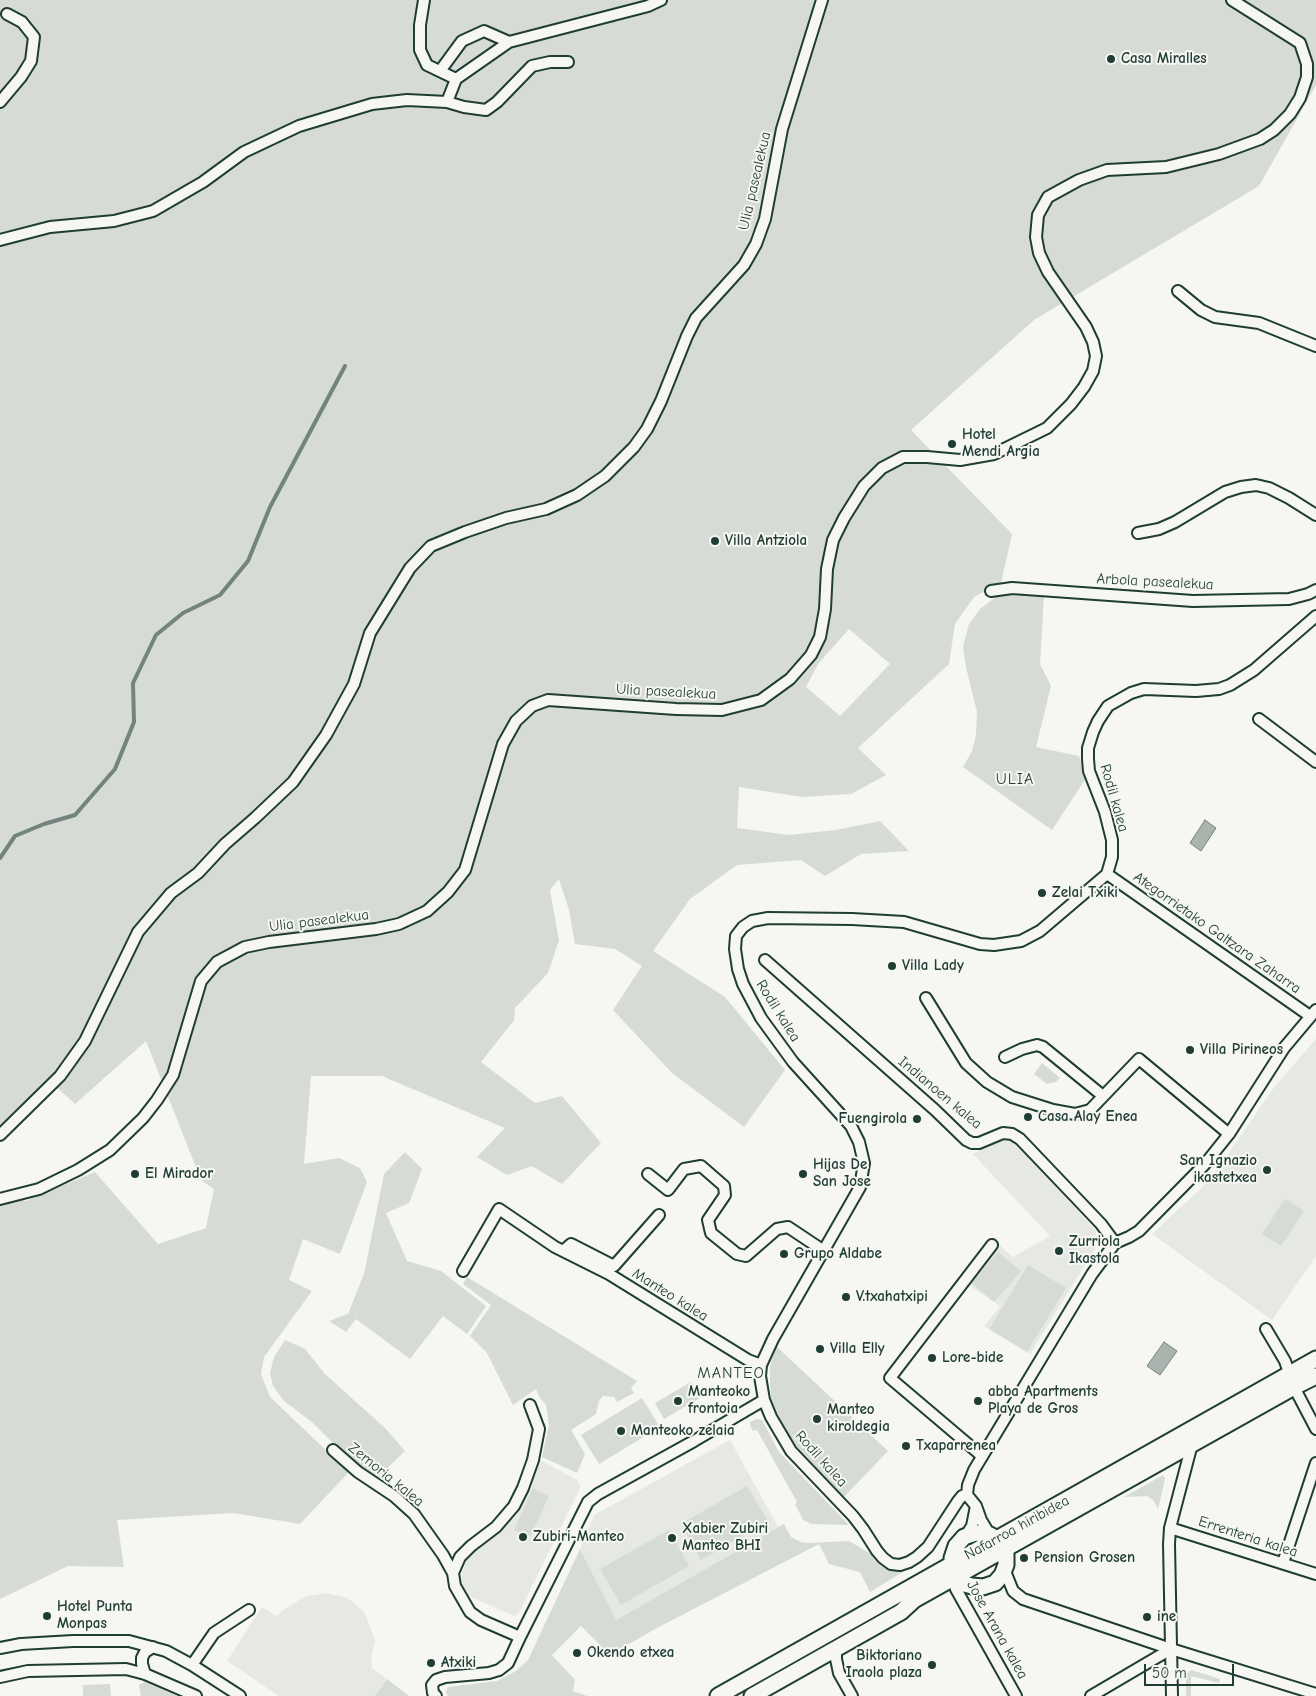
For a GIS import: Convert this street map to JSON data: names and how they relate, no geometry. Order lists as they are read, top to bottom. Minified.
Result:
{"streets":{"main road":["Nafarroa hiribidea"],"street":["Ulia pasealekua","Arbola pasealekua","Rodil kalea","Ategorrietako Galtzara Zaharra","Indianoen kalea","Manteo kalea","Zemoria kalea","Errenteria kalea","Jose Arana kalea"]},"crossings":[["Rodil kalea","Ategorrietako Galtzara Zaharra"],["Rodil kalea","Manteo kalea"],["Nafarroa hiribidea","Jose Arana kalea"]],"districts":["ULIA","MANTEO"],"places":["Casa Miralles","Hotel Mendi Argia","Villa Antziola","Zelai Txiki","Villa Lady","Villa Pirineos","Casa Alay Enea","Fuengirola","San Ignazio ikastetxea","El Mirador","Hijas De San Jose","Zurriola Ikastola","Grupo Aldabe","V.txahatxipi","Villa Elly","Lore-bide","Manteoko frontoia","abba Apartments Playa de Gros","Manteo kiroldegia","Manteoko zelaia","Txaparrenea","Zubiri-Manteo","Xabier Zubiri Manteo BHI","Pension Grosen","Hotel Punta Monpas","ine","Okendo etxea","Atxiki","Biktoriano Iraola plaza"],"scale_bar":"50 m"}
